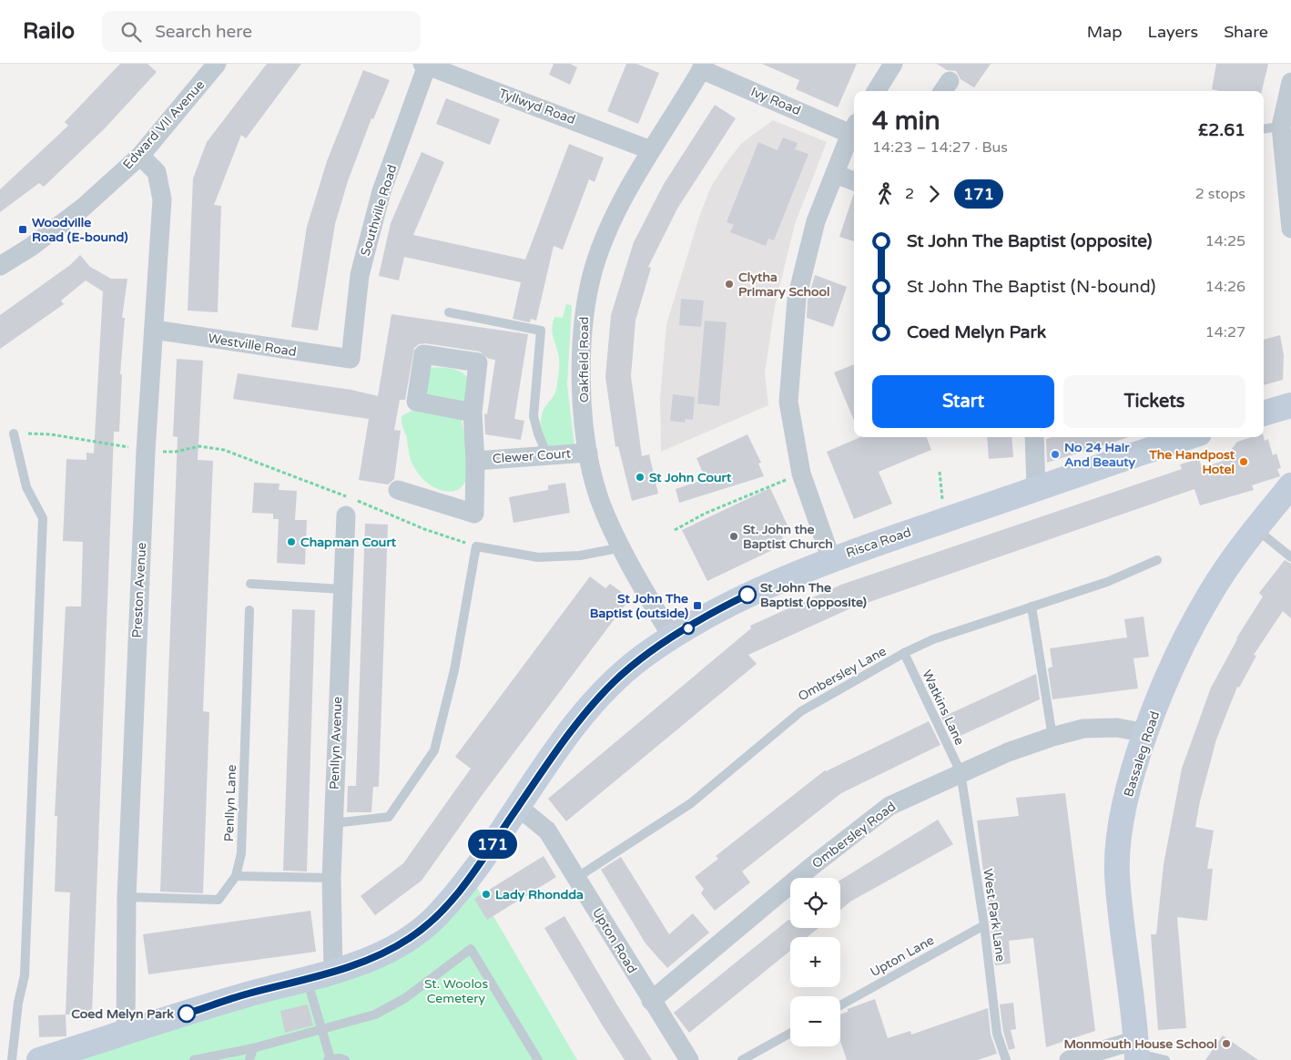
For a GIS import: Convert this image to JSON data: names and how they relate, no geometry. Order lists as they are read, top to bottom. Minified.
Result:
{"streets":{"main road":["Risca Road","Bassaleg Road"],"street":["Ivy Road","Tyllwyd Road","Edward VII Avenue","Southville Road","Westville Road","Oakfield Road","Clewer Court","Preston Avenue","Penllyn Avenue","Ombersley Road","Upton Road"],"lane":["Ombersley Lane","Watkins Lane","Penllyn Lane","West Park Lane","Upton Lane"]},"crossings":[["Ivy Road","Oakfield Road"],["Tyllwyd Road","Southville Road"],["Tyllwyd Road","Oakfield Road"],["Edward VII Avenue","Preston Avenue"],["Southville Road","Westville Road"],["Westville Road","Preston Avenue"],["Oakfield Road","Clewer Court"],["Oakfield Road","Risca Road"],["Risca Road","Preston Avenue"],["Risca Road","Penllyn Avenue"],["Risca Road","Upton Road"],["Preston Avenue","Penllyn Lane"],["Ombersley Lane","Watkins Lane"],["Ombersley Lane","Upton Road"],["Watkins Lane","Ombersley Road"],["Watkins Lane","West Park Lane"],["Bassaleg Road","Ombersley Road"],["Ombersley Road","West Park Lane"],["Ombersley Road","Upton Road"],["West Park Lane","Upton Lane"]],"parks":["St. Woolos Cemetery"],"places":{"transit":["Woodville Road (E-bound)","St John The Baptist (outside)"],"other":["Clytha Primary School","No 24 Hair And Beauty","The Handpost Hotel","St John Court","St. John the Baptist Church","Chapman Court","St John The Baptist (opposite)","Lady Rhondda","Coed Melyn Park","Monmouth House School"]},"lines":["bus line 171"],"page":{"header":"Railo","search":"Search here","nav":["Map","Layers","Share"],"on_map":"171","heading":["4 min","14:23 – 14:27 · Bus","£2.61"],"legs":["2","171","2 stops"],"list":[{"name":"St John The Baptist (opposite)","value":"14:25"},{"name":"St John The Baptist (N-bound)","value":"14:26"},{"name":"Coed Melyn Park","value":"14:27"}],"buttons":["Start","Tickets"],"map_buttons":["+","−"]}}
